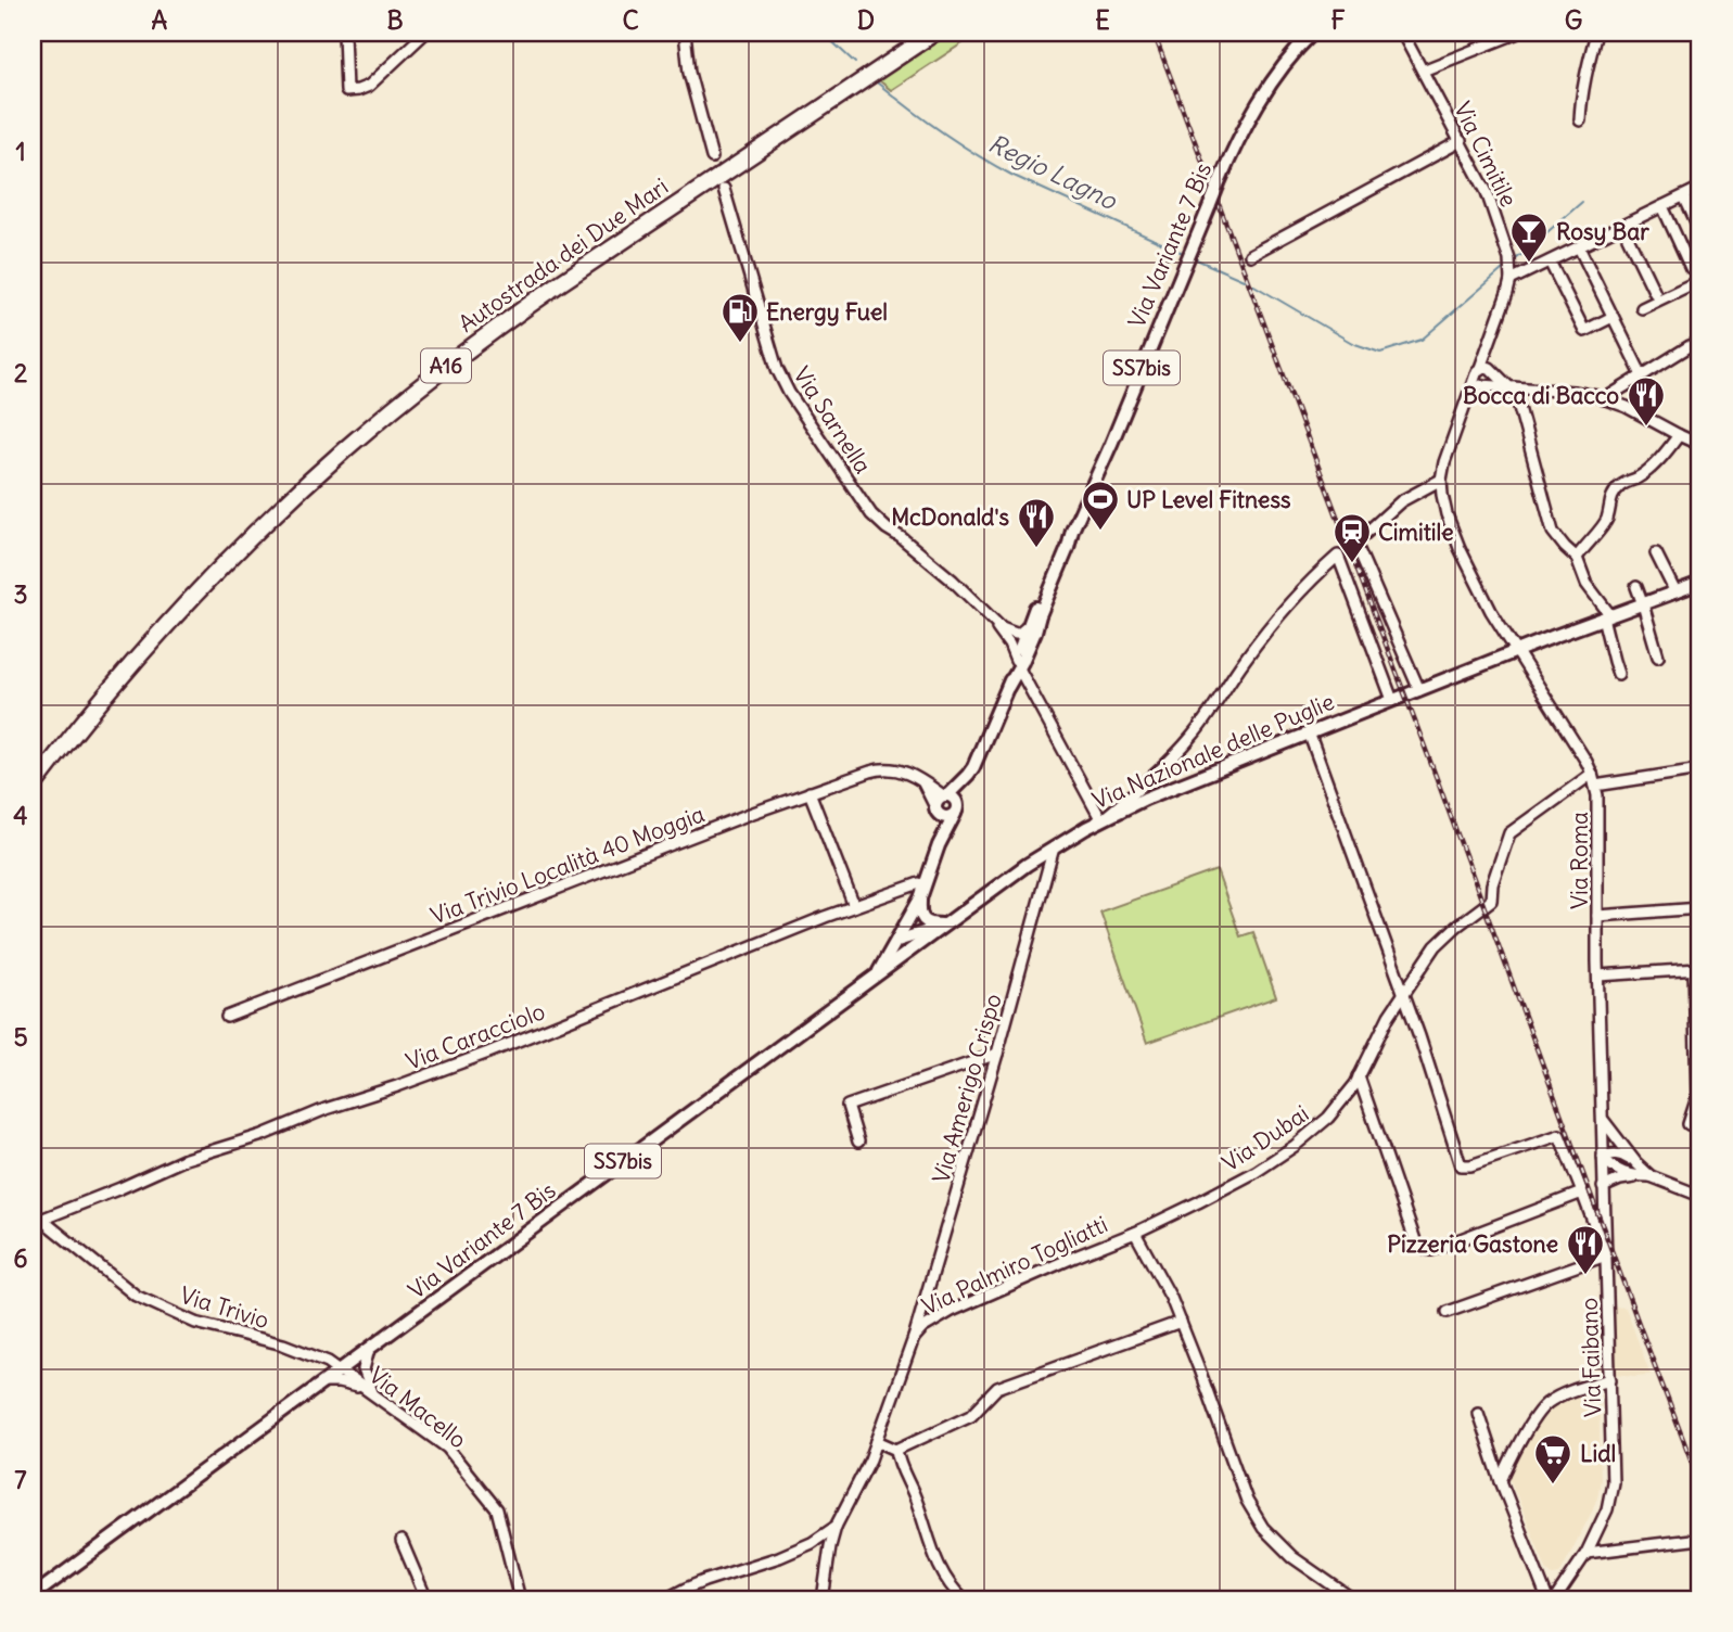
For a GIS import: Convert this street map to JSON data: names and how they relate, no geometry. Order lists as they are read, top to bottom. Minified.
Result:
{"streets":{"highway":["Autostrada dei Due Mari","A16"],"main road":["Via Variante 7 Bis","SS7bis","Via Nazionale delle Puglie"],"street":["Via Cimitile","Via Sarnella","Via Roma","Via Trivio Località 40 Moggia","Via Caracciolo","Via Amerigo Crispo","Via Dubai","Via Palmiro Togliatti","Via Trivio","Via Faibano","Via Macello"]},"crossings":[["Via Variante 7 Bis","SS7bis"],["Via Variante 7 Bis","Via Sarnella"],["Via Variante 7 Bis","Via Nazionale delle Puglie"],["Via Variante 7 Bis","Via Trivio Località 40 Moggia"],["Via Variante 7 Bis","Via Trivio"],["Via Variante 7 Bis","Via Macello"],["SS7bis","Via Trivio Località 40 Moggia"],["Via Sarnella","Via Nazionale delle Puglie"],["Via Nazionale delle Puglie","Via Roma"],["Via Nazionale delle Puglie","Via Amerigo Crispo"],["Via Roma","Via Dubai"],["Via Roma","Via Faibano"],["Via Caracciolo","Via Trivio"],["Via Amerigo Crispo","Via Palmiro Togliatti"],["Via Dubai","Via Palmiro Togliatti"],["Via Trivio","Via Macello"]],"water":["Regio Lagno"],"places":{"bar":["Rosy Bar"],"fuel station":["Energy Fuel"],"restaurant":["Bocca di Bacco","McDonald's","Pizzeria Gastone"],"sports":["UP Level Fitness"],"station":["Cimitile"],"supermarket":["Lidl"]},"grid":{"columns":["A","B","C","D","E","F","G"],"rows":["1","2","3","4","5","6","7"]}}
